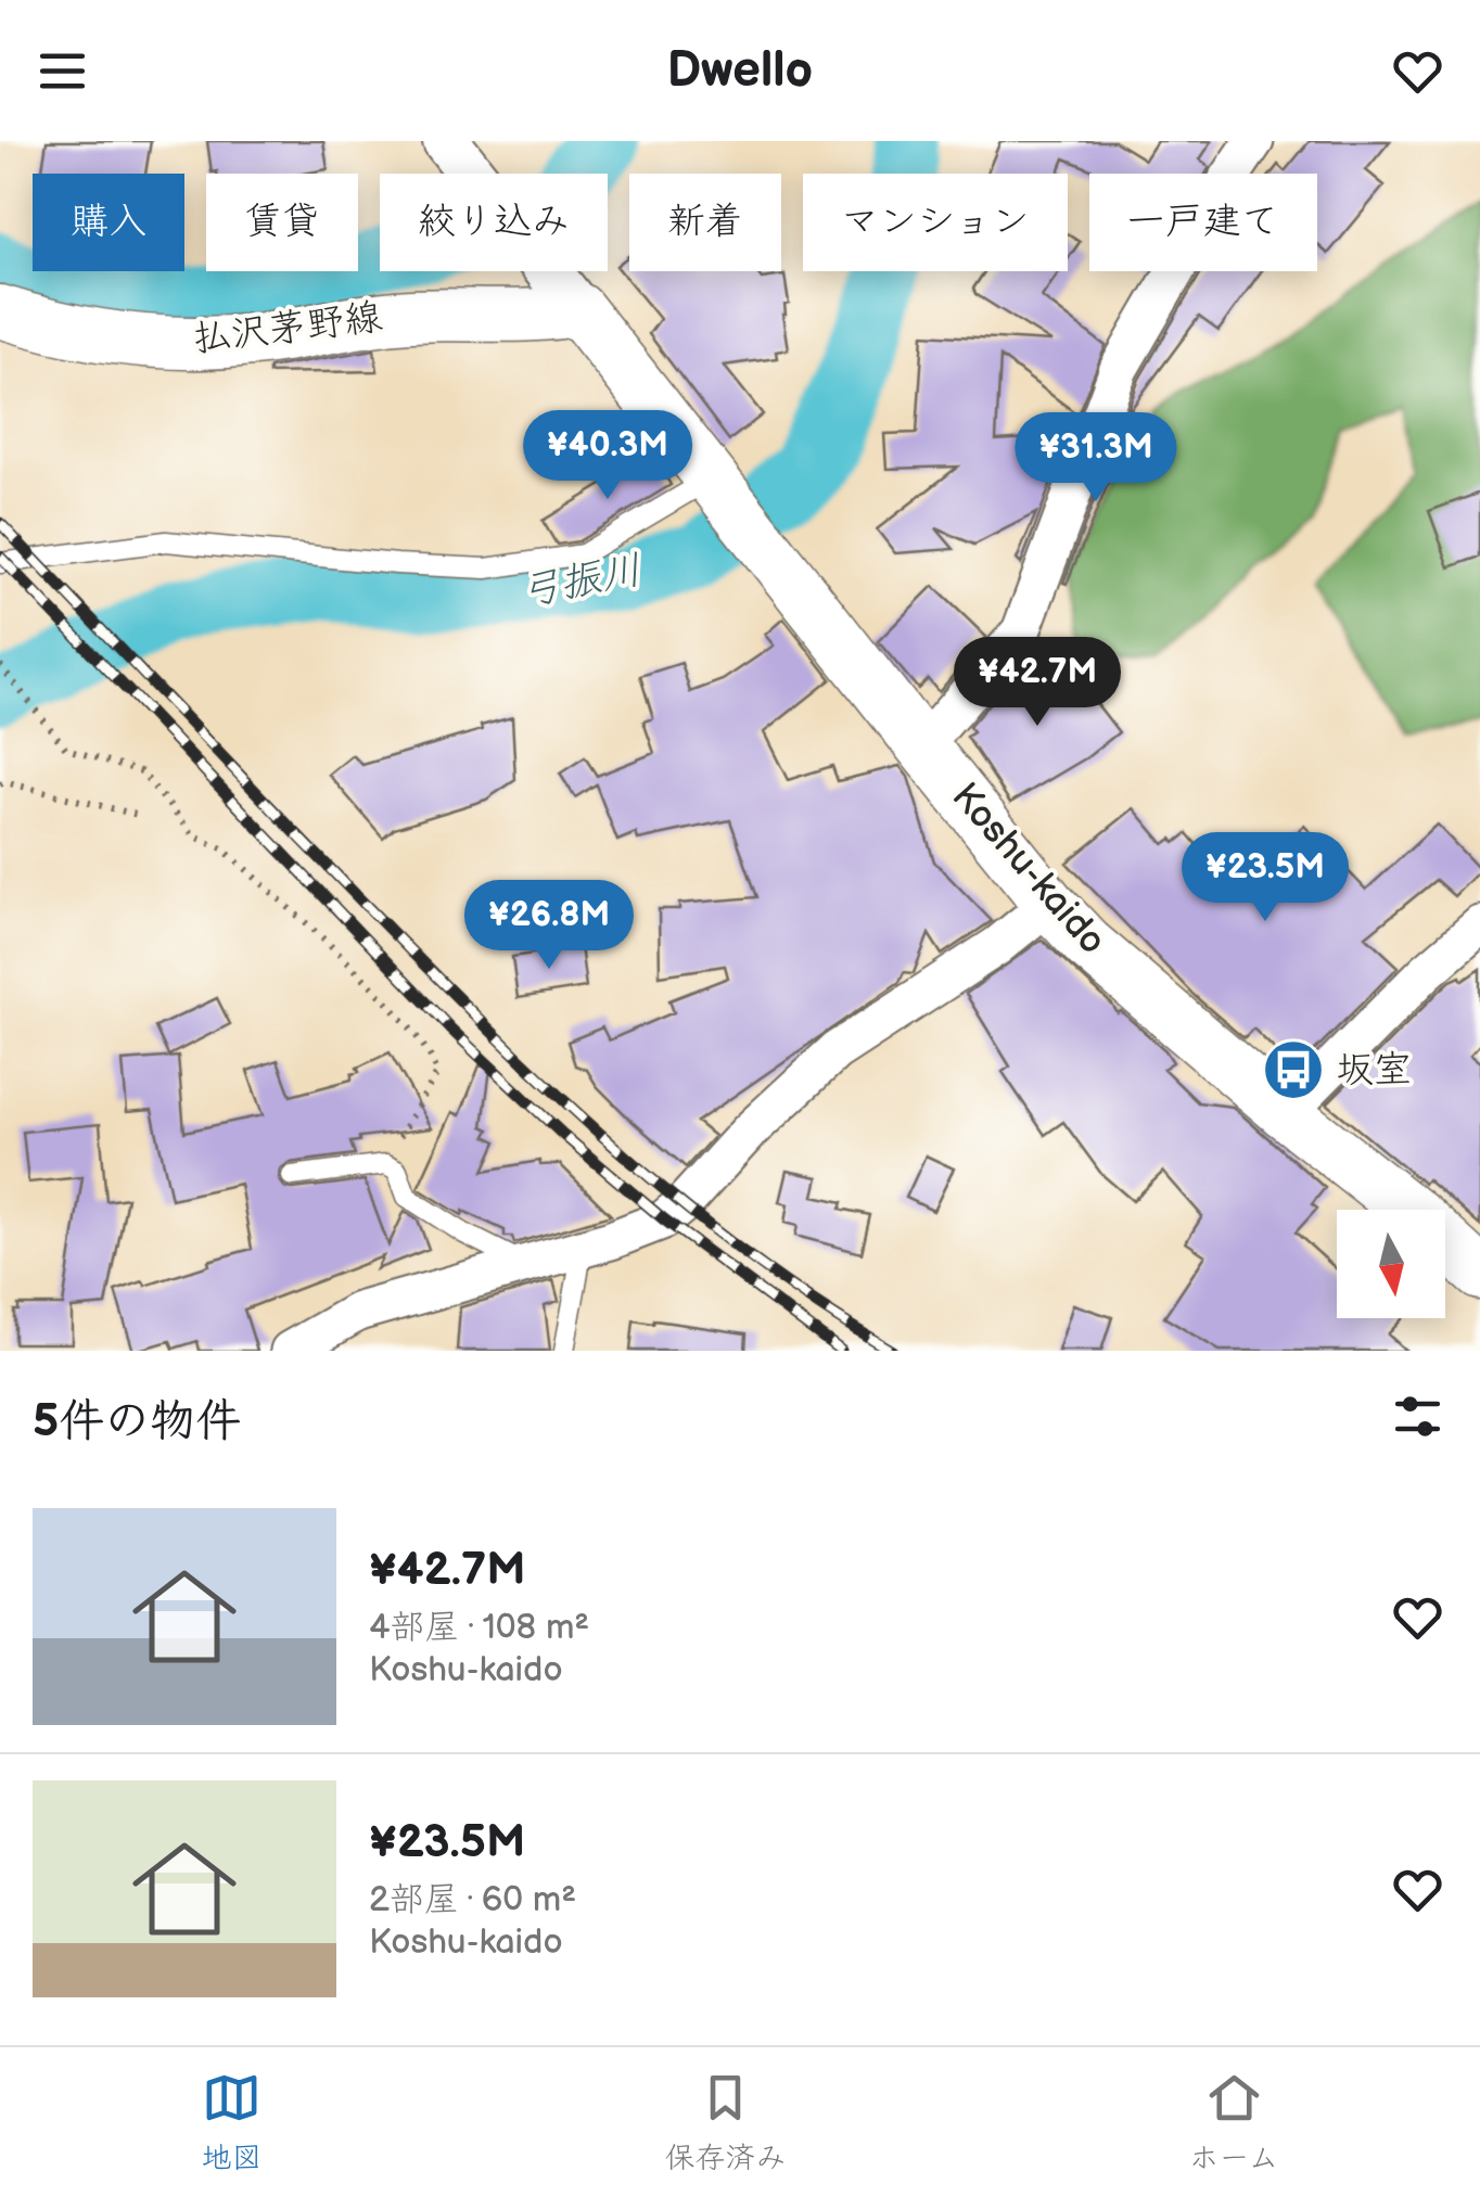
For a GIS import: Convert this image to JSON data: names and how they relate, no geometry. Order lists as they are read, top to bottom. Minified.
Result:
{"streets":{"main road":["払沢茅野線","Koshu-kaido"]},"crossings":[["払沢茅野線","Koshu-kaido"]],"water":["弓振川"],"places":{"bus stop":["坂室"]},"north":"bottom","page":{"header":"Dwello","chip":["購入","賃貸","絞り込み","新着","マンション","一戸建て"],"price":["¥40.3M","¥31.3M","¥42.7M","¥23.5M","¥26.8M"],"heading":"5件の物件","list":[{"name":"¥42.7M","note":"4部屋 · 108 m² · Koshu-kaido"},{"name":"¥23.5M","note":"2部屋 · 60 m² · Koshu-kaido"}],"tabs":["地図","保存済み","ホーム"]}}
